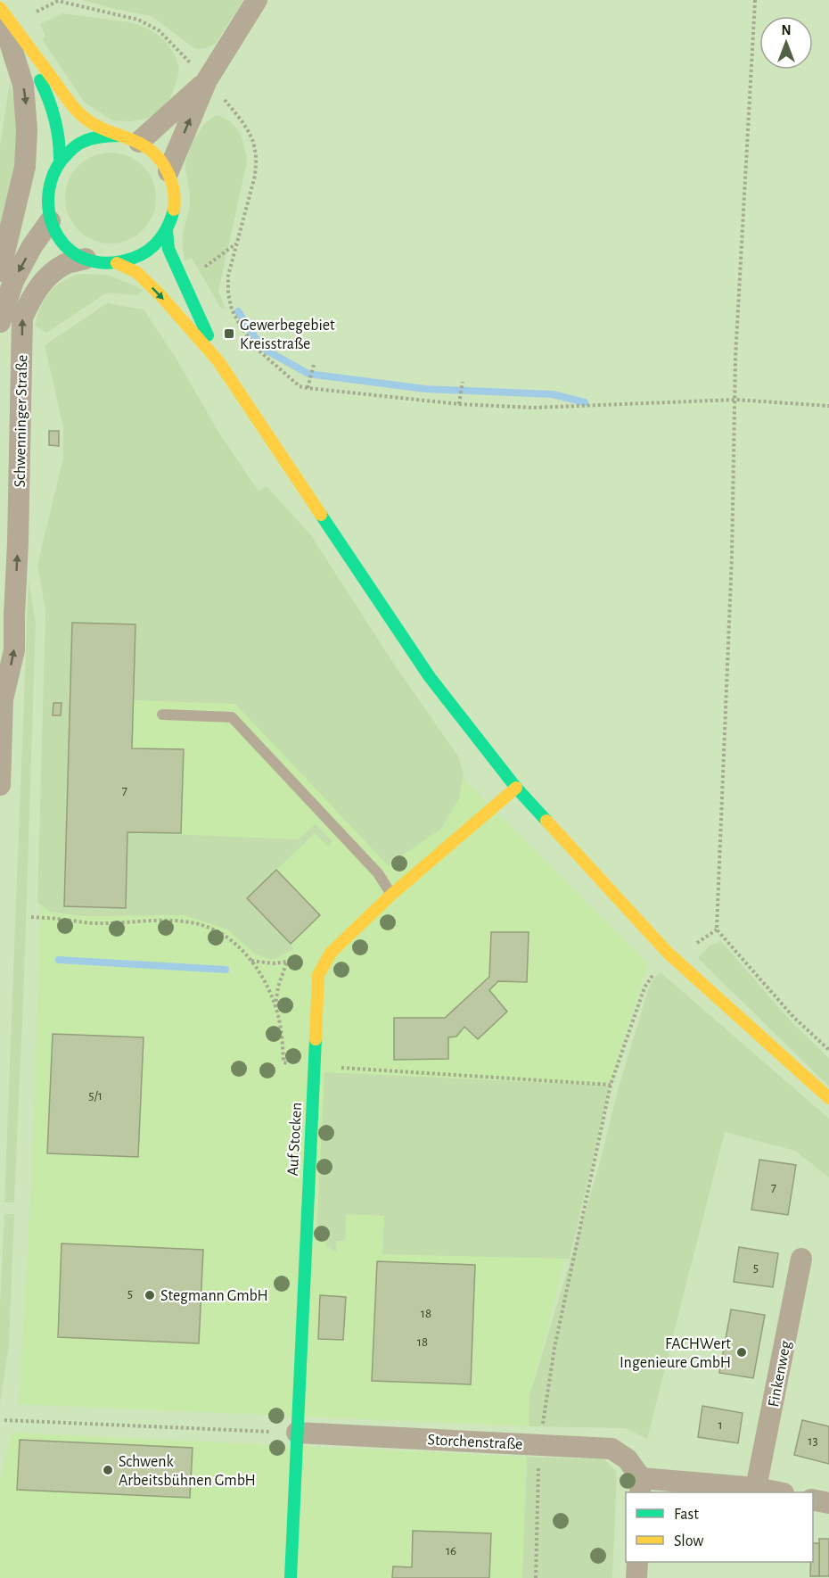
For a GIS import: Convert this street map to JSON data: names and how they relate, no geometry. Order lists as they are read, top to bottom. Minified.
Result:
{"streets":{"street":["Schwenninger Straße","Auf Stocken","Finkenweg","Storchenstraße"]},"crossings":[["Auf Stocken","Storchenstraße"],["Finkenweg","Storchenstraße"]],"places":{"transit":["Gewerbegebiet Kreisstraße"],"other":["Stegmann GmbH","FACHWert Ingenieure GmbH","Schwenk Arbeitsbühnen GmbH"]},"house_numbers":["7","5/1","7","5","5","18","18","1","13","16"],"legend":["Fast","Slow"],"north":"top"}
